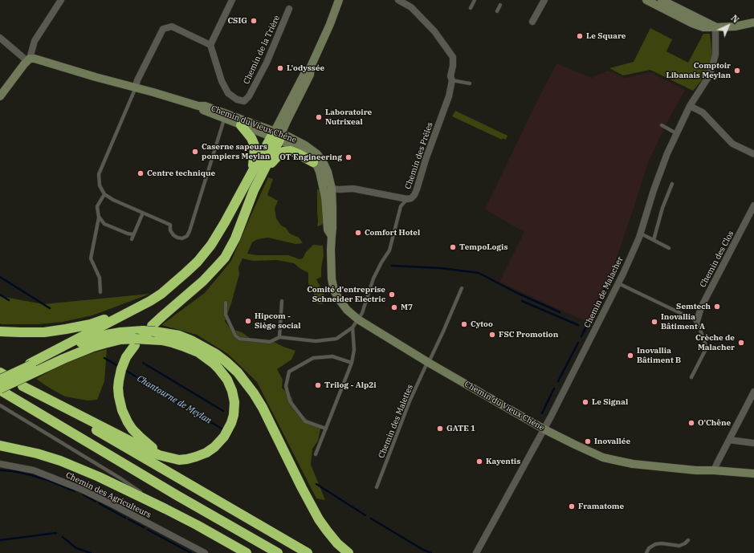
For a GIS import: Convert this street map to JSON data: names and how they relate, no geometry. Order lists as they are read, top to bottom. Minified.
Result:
{"streets":{"main road":["Chemin du Vieux Chêne"],"street":["Chemin de la Trière","Chemin des Prêles","Chemin des Clos","Chemin de Malacher","Chemin des Agriculteurs"],"lane":["Chemin des Malettes"]},"crossings":[["Chemin du Vieux Chêne","Chemin des Prêles"],["Chemin du Vieux Chêne","Chemin de Malacher"],["Chemin du Vieux Chêne","Chemin des Malettes"]],"water":["Chantourne de Meylan"],"places":["CSIG","Le Square","L'odyssée","Comptoir Libanais Meylan","Laboratoire Nutrixeal","Caserne sapeurs pompiers Meylan","OT Engineering","Centre technique","Comfort Hotel","TempoLogis","Comité d'entreprise Schneider Electric","Semtech","M7","Hipcom - Siège social","Inovallia Bâtiment A","Cytoo","FSC Promotion","Crèche de Malacher","Inovallia Bâtiment B","Trilog - Alp2i","Le Signal","O'Chêne","GATE 1","Inovallée","Kayentis","Framatome"],"north":"top right"}
